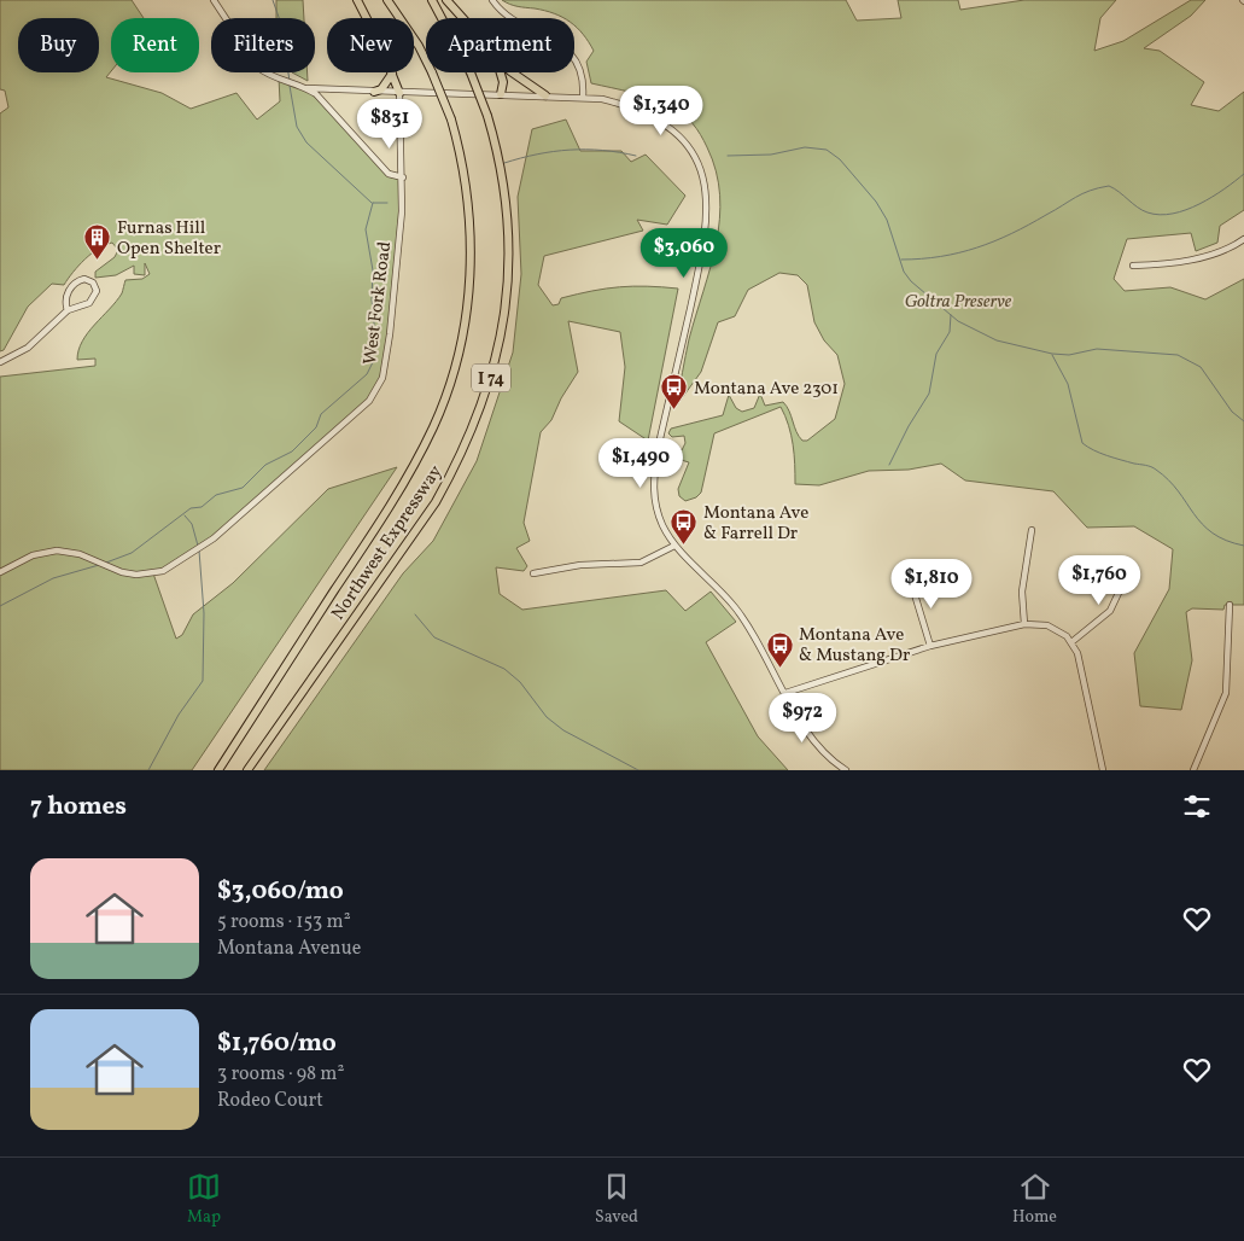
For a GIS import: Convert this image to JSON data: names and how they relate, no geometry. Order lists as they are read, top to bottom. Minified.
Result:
{"streets":{"highway":["I 74","Northwest Expressway"],"street":["West Fork Road"]},"parks":["Goltra Preserve"],"places":{"building":["Furnas Hill Open Shelter"],"bus stop":["Montana Ave 2301","Montana Ave & Farrell Dr","Montana Ave & Mustang Dr"]},"page":{"chip":["Buy","Rent","Filters","New","Apartment"],"price":["$1,340","$831","$3,060","$1,490","$1,760","$1,810","$972"],"heading":"7 homes","list":[{"name":"$3,060/mo","note":"5 rooms · 153 m² · Montana Avenue"},{"name":"$1,760/mo","note":"3 rooms · 98 m² · Rodeo Court"}],"tabs":["Map","Saved","Home"]}}
